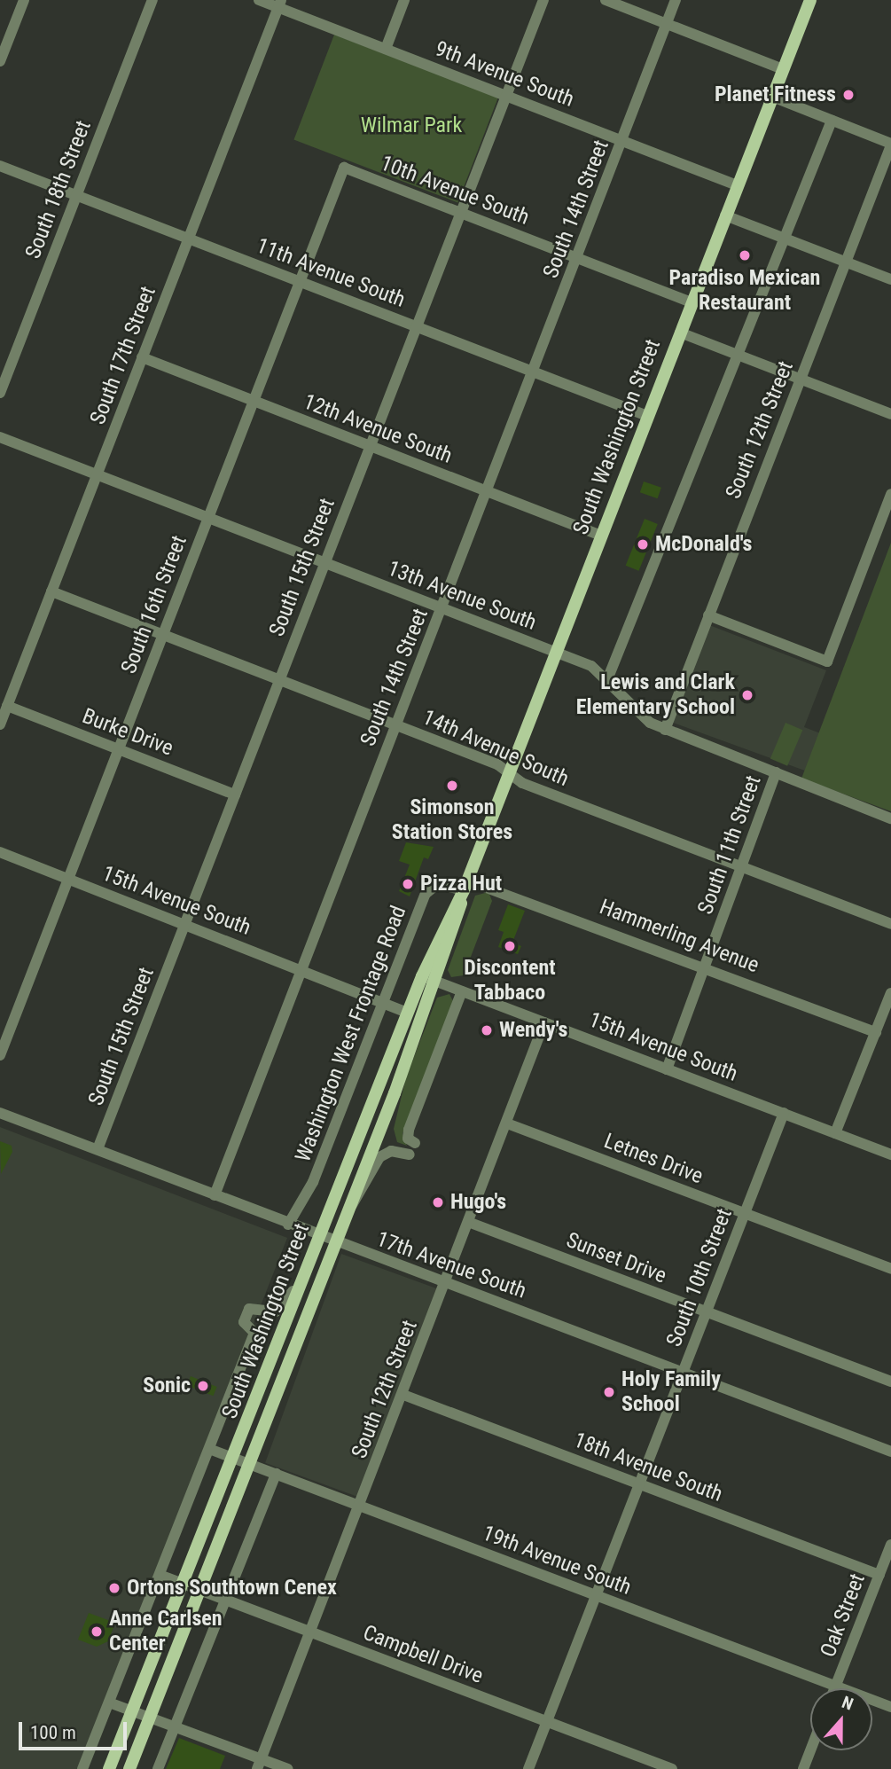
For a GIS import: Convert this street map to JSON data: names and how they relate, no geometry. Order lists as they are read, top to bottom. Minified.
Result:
{"streets":{"main road":["South Washington Street"],"street":["9th Avenue South","South 18th Street","10th Avenue South","South 14th Street","11th Avenue South","South 17th Street","12th Avenue South","South 12th Street","South 15th Street","13th Avenue South","South 16th Street","Burke Drive","14th Avenue South","South 11th Street","15th Avenue South","Hammerling Avenue","Washington West Frontage Road","Letnes Drive","Sunset Drive","17th Avenue South","South 10th Street","18th Avenue South","19th Avenue South","Oak Street","Campbell Drive"]},"crossings":[["9th Avenue South","South 14th Street"],["9th Avenue South","South 17th Street"],["9th Avenue South","South Washington Street"],["9th Avenue South","South 15th Street"],["South 18th Street","11th Avenue South"],["10th Avenue South","South 14th Street"],["10th Avenue South","South Washington Street"],["10th Avenue South","South 15th Street"],["10th Avenue South","South 16th Street"],["South 14th Street","11th Avenue South"],["South 14th Street","12th Avenue South"],["South 14th Street","13th Avenue South"],["South 14th Street","14th Avenue South"],["South 14th Street","15th Avenue South"],["South 14th Street","17th Avenue South"],["11th Avenue South","South 17th Street"],["11th Avenue South","South Washington Street"],["11th Avenue South","South 15th Street"],["11th Avenue South","South 16th Street"],["South 17th Street","12th Avenue South"],["South 17th Street","13th Avenue South"],["South 17th Street","Burke Drive"],["South 17th Street","14th Avenue South"],["12th Avenue South","South Washington Street"],["12th Avenue South","South 15th Street"],["12th Avenue South","South 16th Street"],["South 12th Street","13th Avenue South"],["South 12th Street","15th Avenue South"],["South 12th Street","Letnes Drive"],["South 12th Street","Sunset Drive"],["South 12th Street","17th Avenue South"],["South 12th Street","18th Avenue South"],["South 12th Street","19th Avenue South"],["South 12th Street","Campbell Drive"],["South Washington Street","13th Avenue South"],["South Washington Street","14th Avenue South"],["South Washington Street","15th Avenue South"],["South Washington Street","Hammerling Avenue"],["South Washington Street","Washington West Frontage Road"],["South Washington Street","17th Avenue South"],["South Washington Street","19th Avenue South"],["South Washington Street","Campbell Drive"],["South 15th Street","13th Avenue South"],["South 15th Street","Burke Drive"],["South 15th Street","14th Avenue South"],["South 15th Street","15th Avenue South"],["South 15th Street","17th Avenue South"],["13th Avenue South","South 16th Street"],["13th Avenue South","South 11th Street"],["South 16th Street","Burke Drive"],["South 16th Street","14th Avenue South"],["South 16th Street","15th Avenue South"],["14th Avenue South","South 11th Street"],["South 11th Street","15th Avenue South"],["South 11th Street","Hammerling Avenue"],["15th Avenue South","Washington West Frontage Road"],["15th Avenue South","South 10th Street"],["Hammerling Avenue","Washington West Frontage Road"],["Washington West Frontage Road","17th Avenue South"],["Letnes Drive","South 10th Street"],["Sunset Drive","South 10th Street"],["17th Avenue South","South 10th Street"],["South 10th Street","18th Avenue South"],["South 10th Street","19th Avenue South"],["South 10th Street","Campbell Drive"],["18th Avenue South","Oak Street"],["19th Avenue South","Oak Street"]],"parks":["Wilmar Park"],"places":["Planet Fitness","Paradiso Mexican Restaurant","McDonald's","Lewis and Clark Elementary School","Simonson Station Stores","Pizza Hut","Discontent Tabbaco","Wendy's","Hugo's","Sonic","Holy Family School","Ortons Southtown Cenex","Anne Carlsen Center"],"scale_bar":"100 m","north":"top"}
